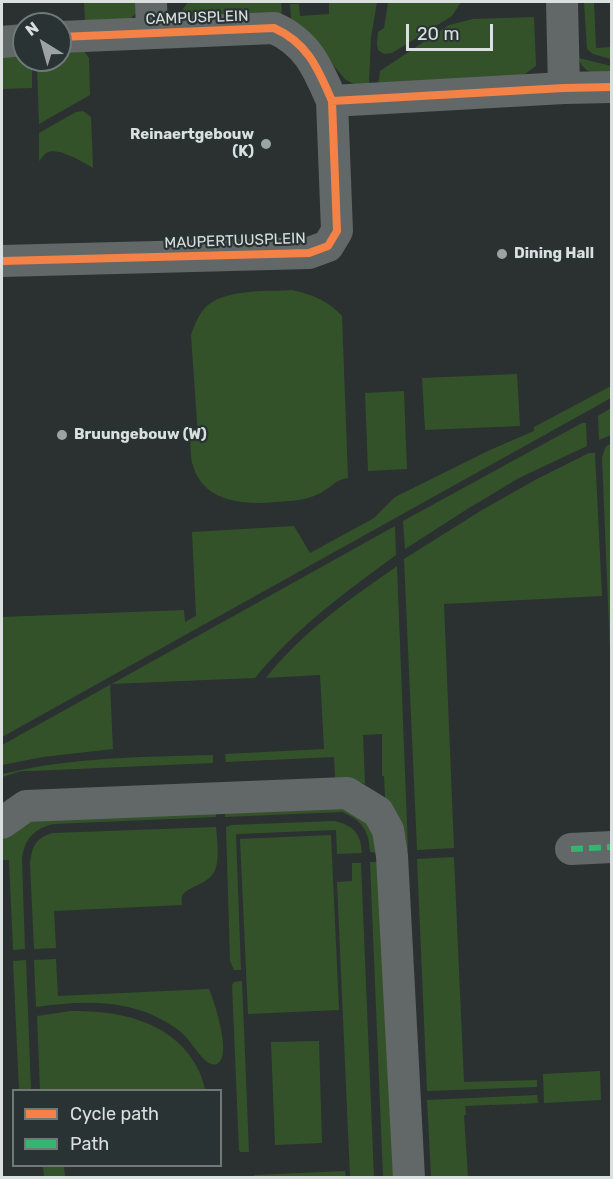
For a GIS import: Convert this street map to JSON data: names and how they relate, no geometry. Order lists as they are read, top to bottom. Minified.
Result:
{"streets":{"street":["CAMPUSPLEIN","MAUPERTUUSPLEIN"]},"crossings":[["CAMPUSPLEIN","MAUPERTUUSPLEIN"]],"places":["Reinaertgebouw (K)","Dining Hall","Bruungebouw (W)"],"legend":["Cycle path","Path"],"scale_bar":"20 m","north":"top left"}
